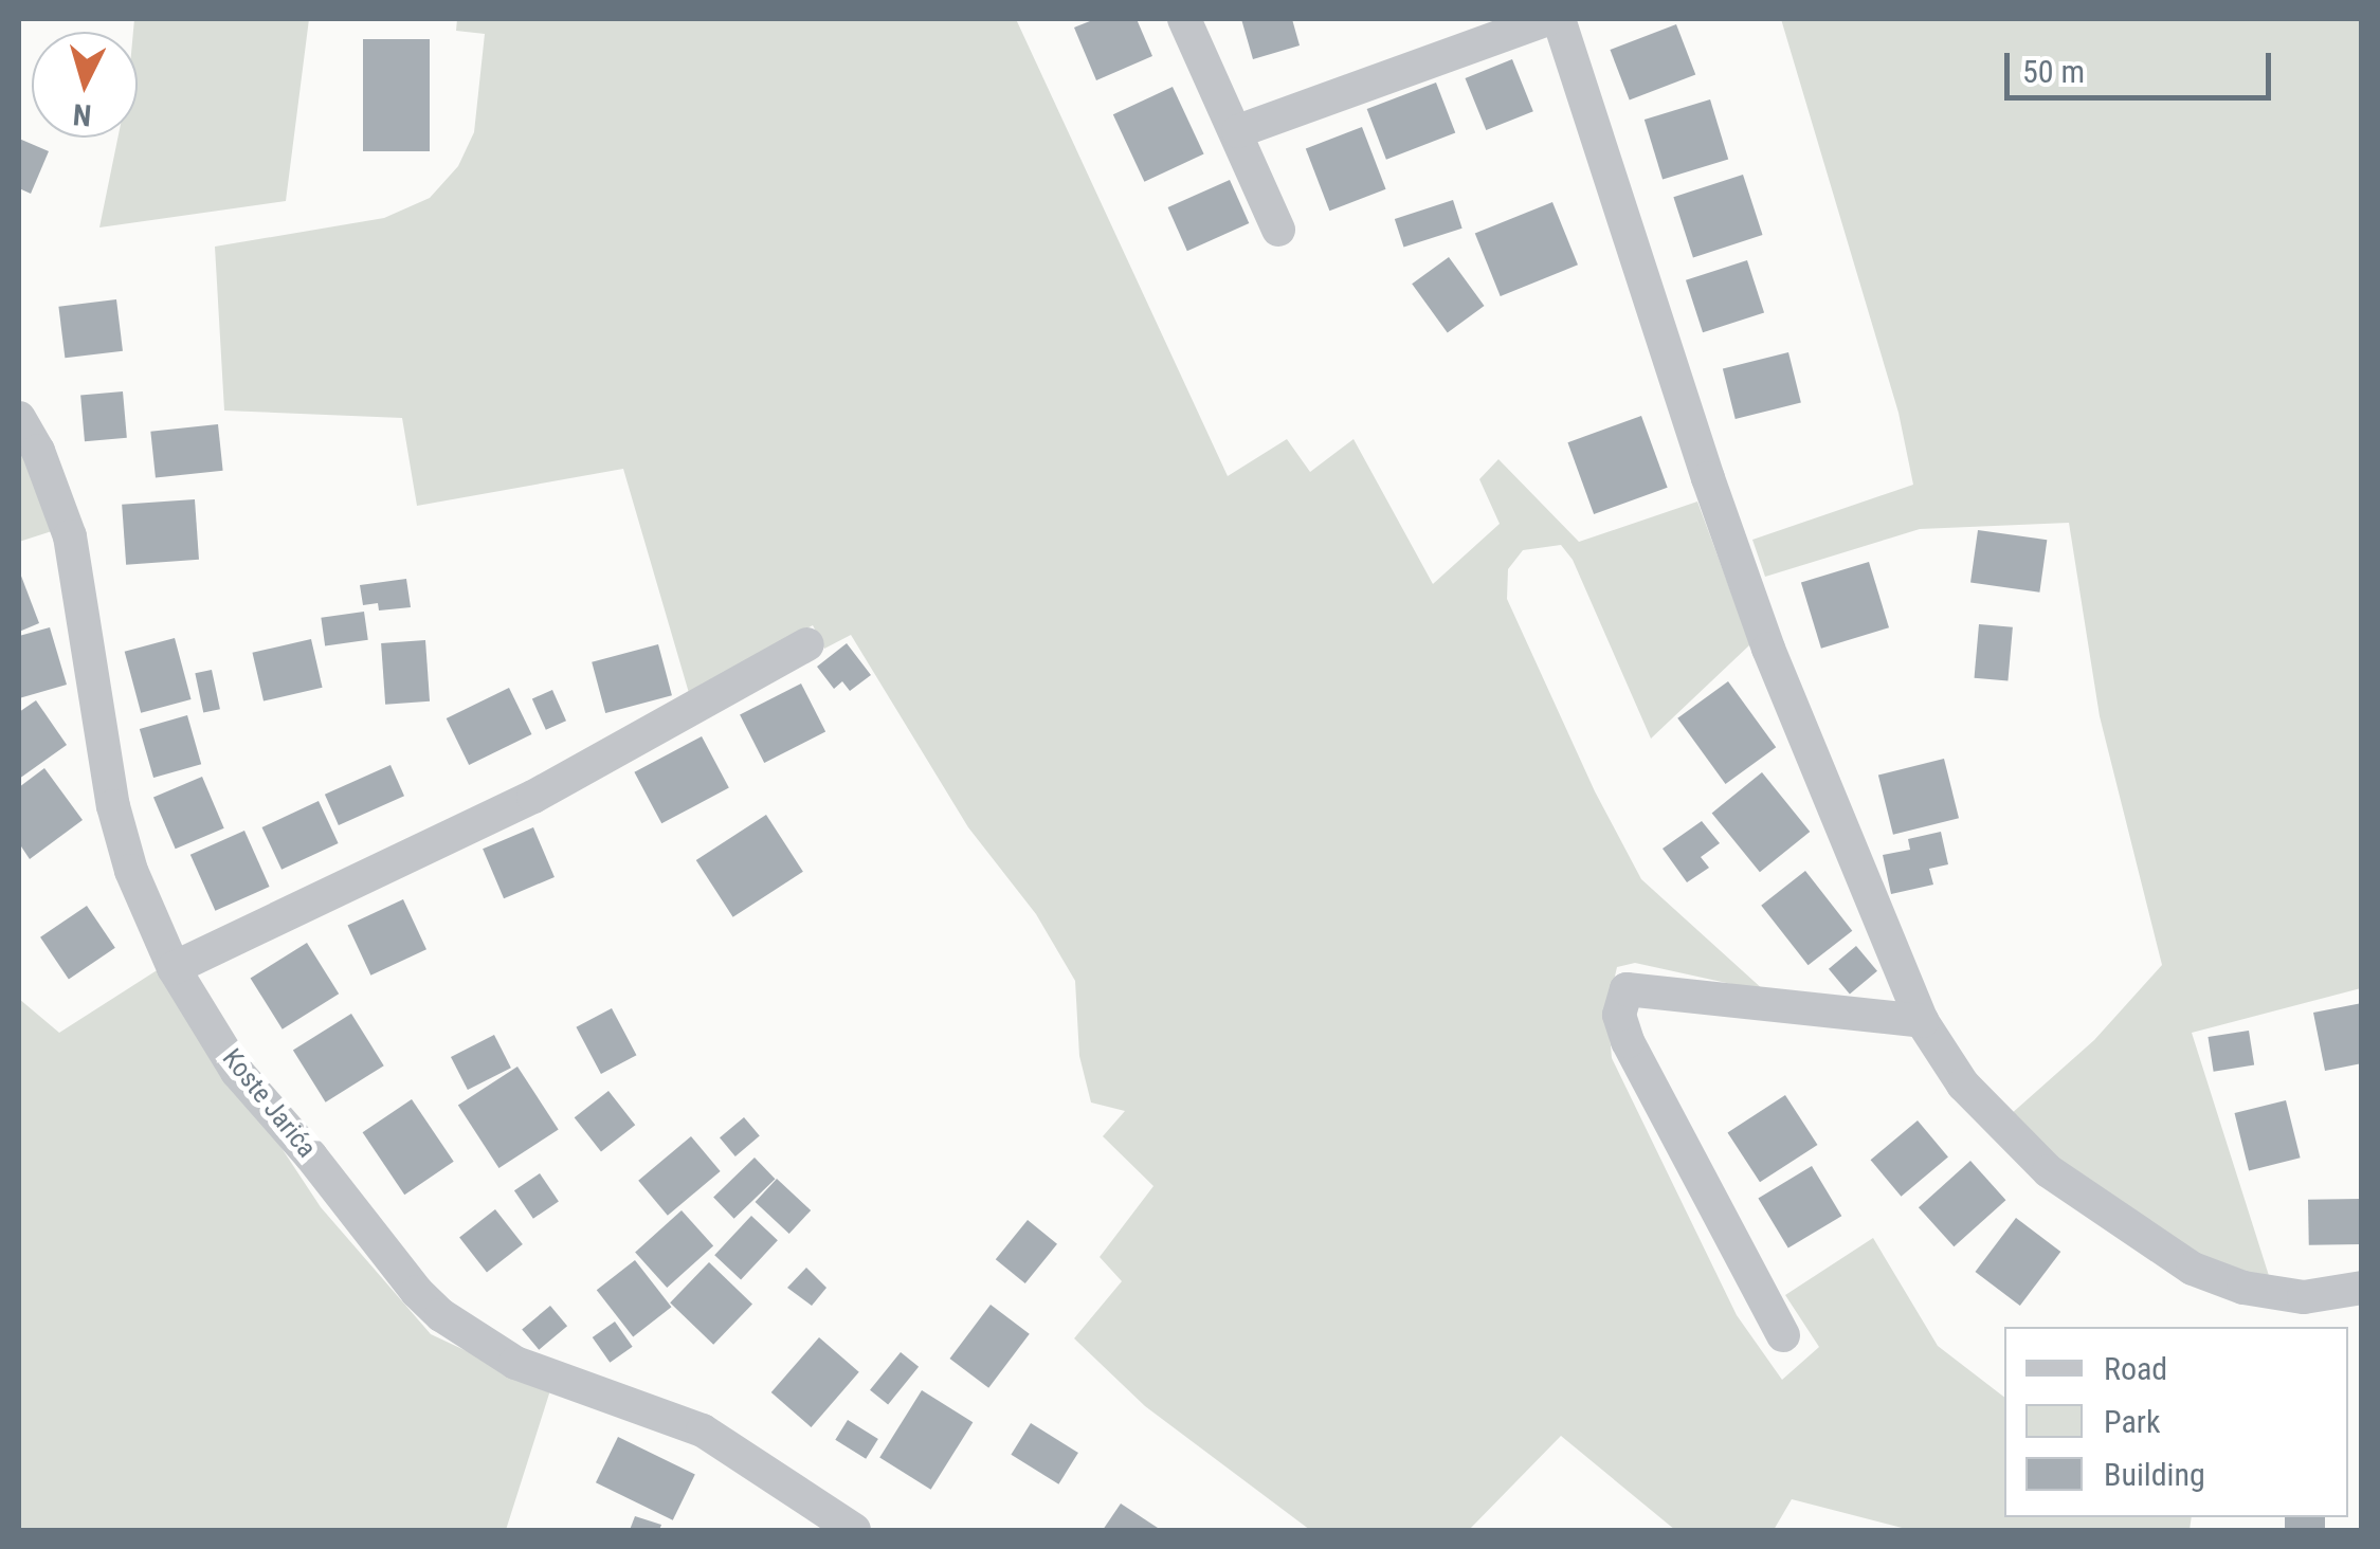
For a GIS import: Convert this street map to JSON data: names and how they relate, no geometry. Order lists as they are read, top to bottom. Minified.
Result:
{"streets":{"street":["Koste Jarića"]},"legend":["Road","Park","Building"],"scale_bar":"50 m","north":"bottom"}
